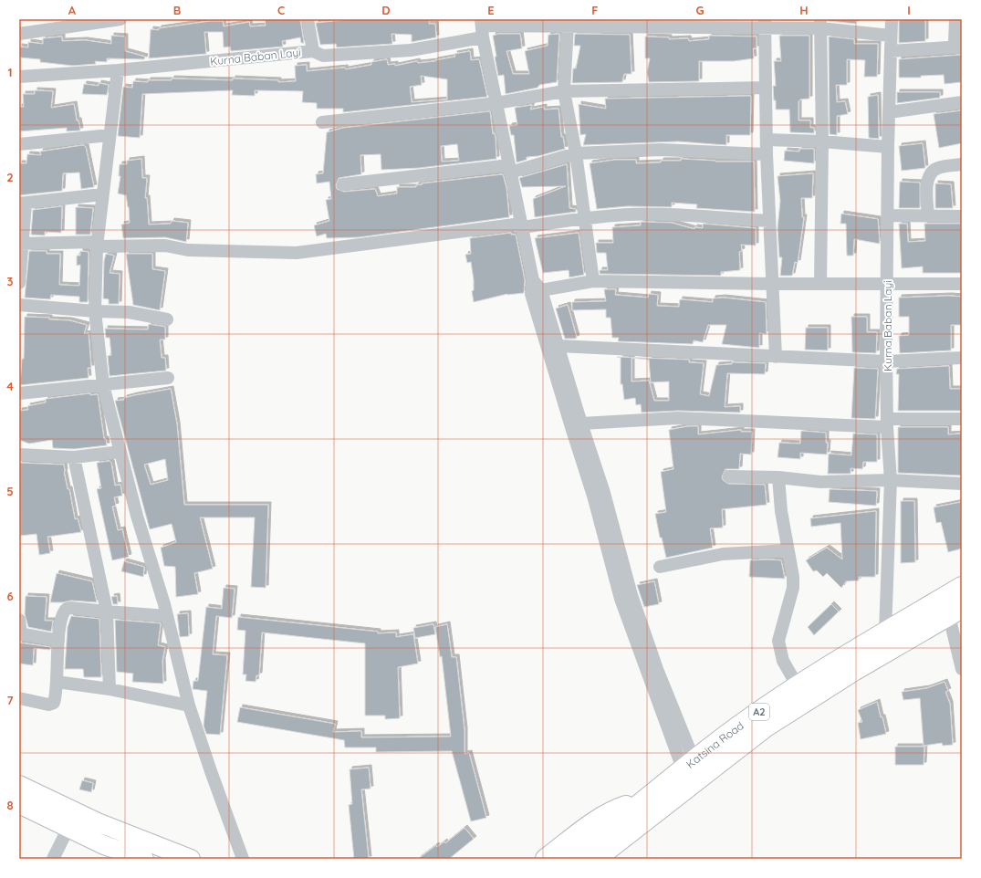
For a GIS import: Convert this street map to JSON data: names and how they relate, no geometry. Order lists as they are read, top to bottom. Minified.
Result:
{"streets":{"highway":["A2","Katsina Road"],"street":["Kurna Baban Layi"]},"crossings":[["Kurna Baban Layi","Katsina Road"]],"grid":{"columns":["A","B","C","D","E","F","G","H","I"],"rows":["1","2","3","4","5","6","7","8"]}}
